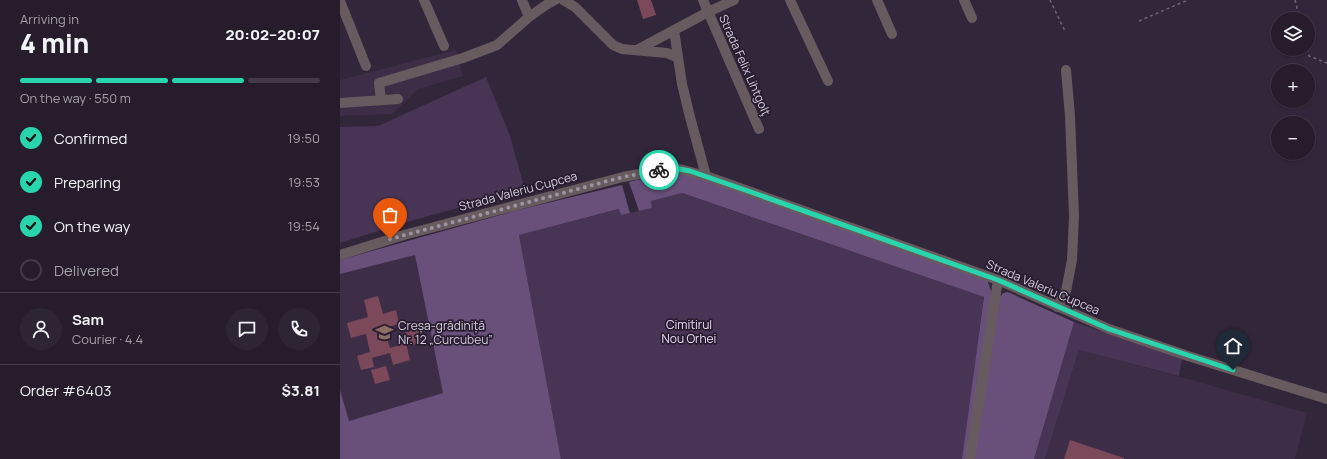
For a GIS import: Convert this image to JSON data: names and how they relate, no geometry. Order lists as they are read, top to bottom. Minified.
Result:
{"streets":{"street":["Strada Felix Lihtgolţ","Strada Valeriu Cupcea"]},"parks":["Cimitirul Nou Orhei"],"places":{"school or university":["Creșa-grădiniță Nr. 12 „Curcubeu”"]},"page":{"heading":["4 min","Arriving in","20:02–20:07"],"panel":["Sam","Courier · 4.4","Order #6403","$3.81"],"map_buttons":["+","−"],"bar":"On the way · 550 m","list":[["Confirmed","19:50"],["Preparing","19:53"],["On the way","19:54"],"Delivered"]}}
